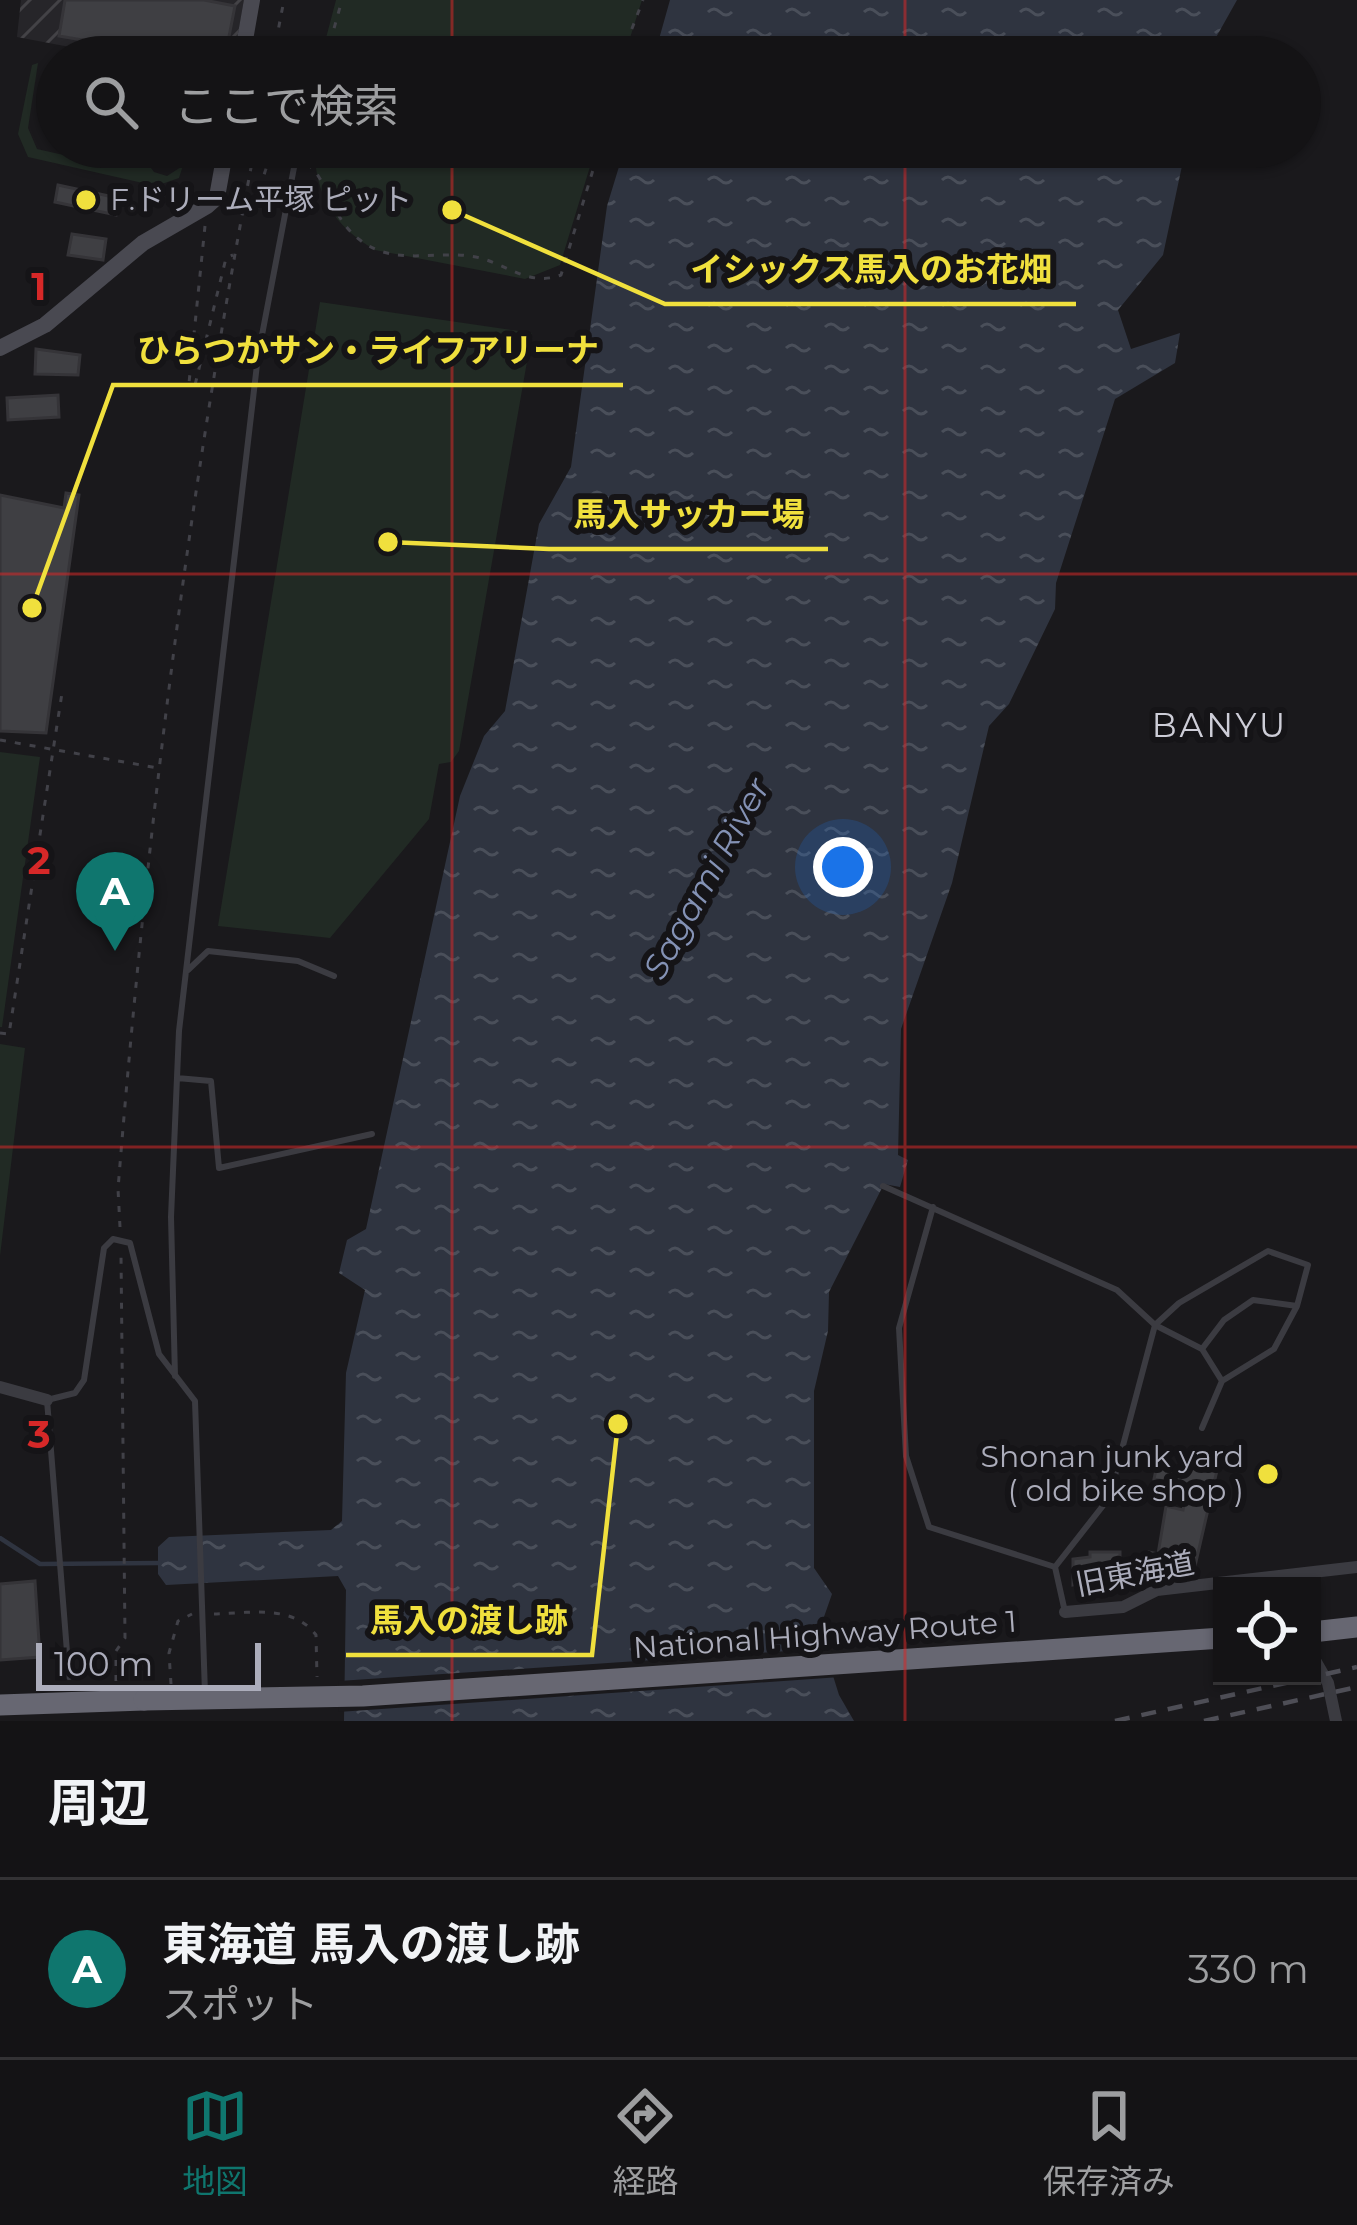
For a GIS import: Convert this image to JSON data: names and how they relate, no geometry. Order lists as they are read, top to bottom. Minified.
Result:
{"streets":{"highway":["National Highway Route 1"],"street":["旧東海道"]},"districts":["BANYU"],"water":["Sagami River"],"places":["F.ドリーム平塚 ピット","イシックス馬入のお花畑","馬入サッカー場","ひらつかサン・ライフアリーナ","馬入の渡し跡","Shonan junk yard ( old bike shop )"],"scale_bar":"100 m","page":{"search":"ここで検索","pins":"A","scale":"100 m","heading":"周辺","list":[{"mark":"A","name":"東海道 馬入の渡し跡","note":"スポット","value":"330 m"}],"nav":["地図","経路","保存済み"]},"grid":{"rows":["1","2","3"]}}
